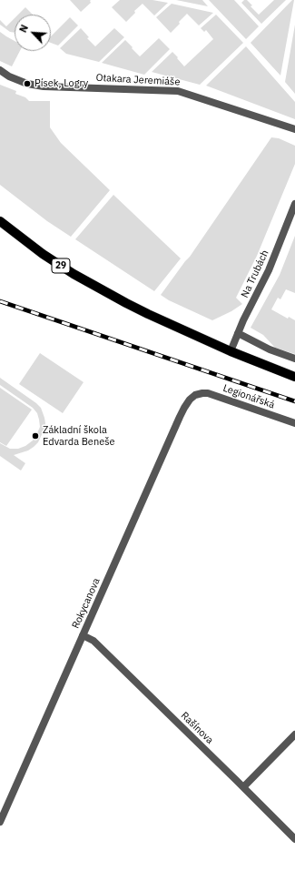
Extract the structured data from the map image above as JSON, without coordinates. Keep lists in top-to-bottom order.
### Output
{
  "streets": {
    "main road": ["29"],
    "street": [
      "Otakara Jeremiáše",
      "Na Trubách",
      "Legionářská",
      "Rokycanova",
      "Rašínova"
    ]
  },
  "crossings": [
    ["29", "Na Trubách"],
    ["Legionářská", "Rokycanova"],
    ["Rokycanova", "Rašínova"]
  ],
  "places": ["Písek, Logry", "Základní škola Edvarda Beneše"],
  "north": "top left"
}
